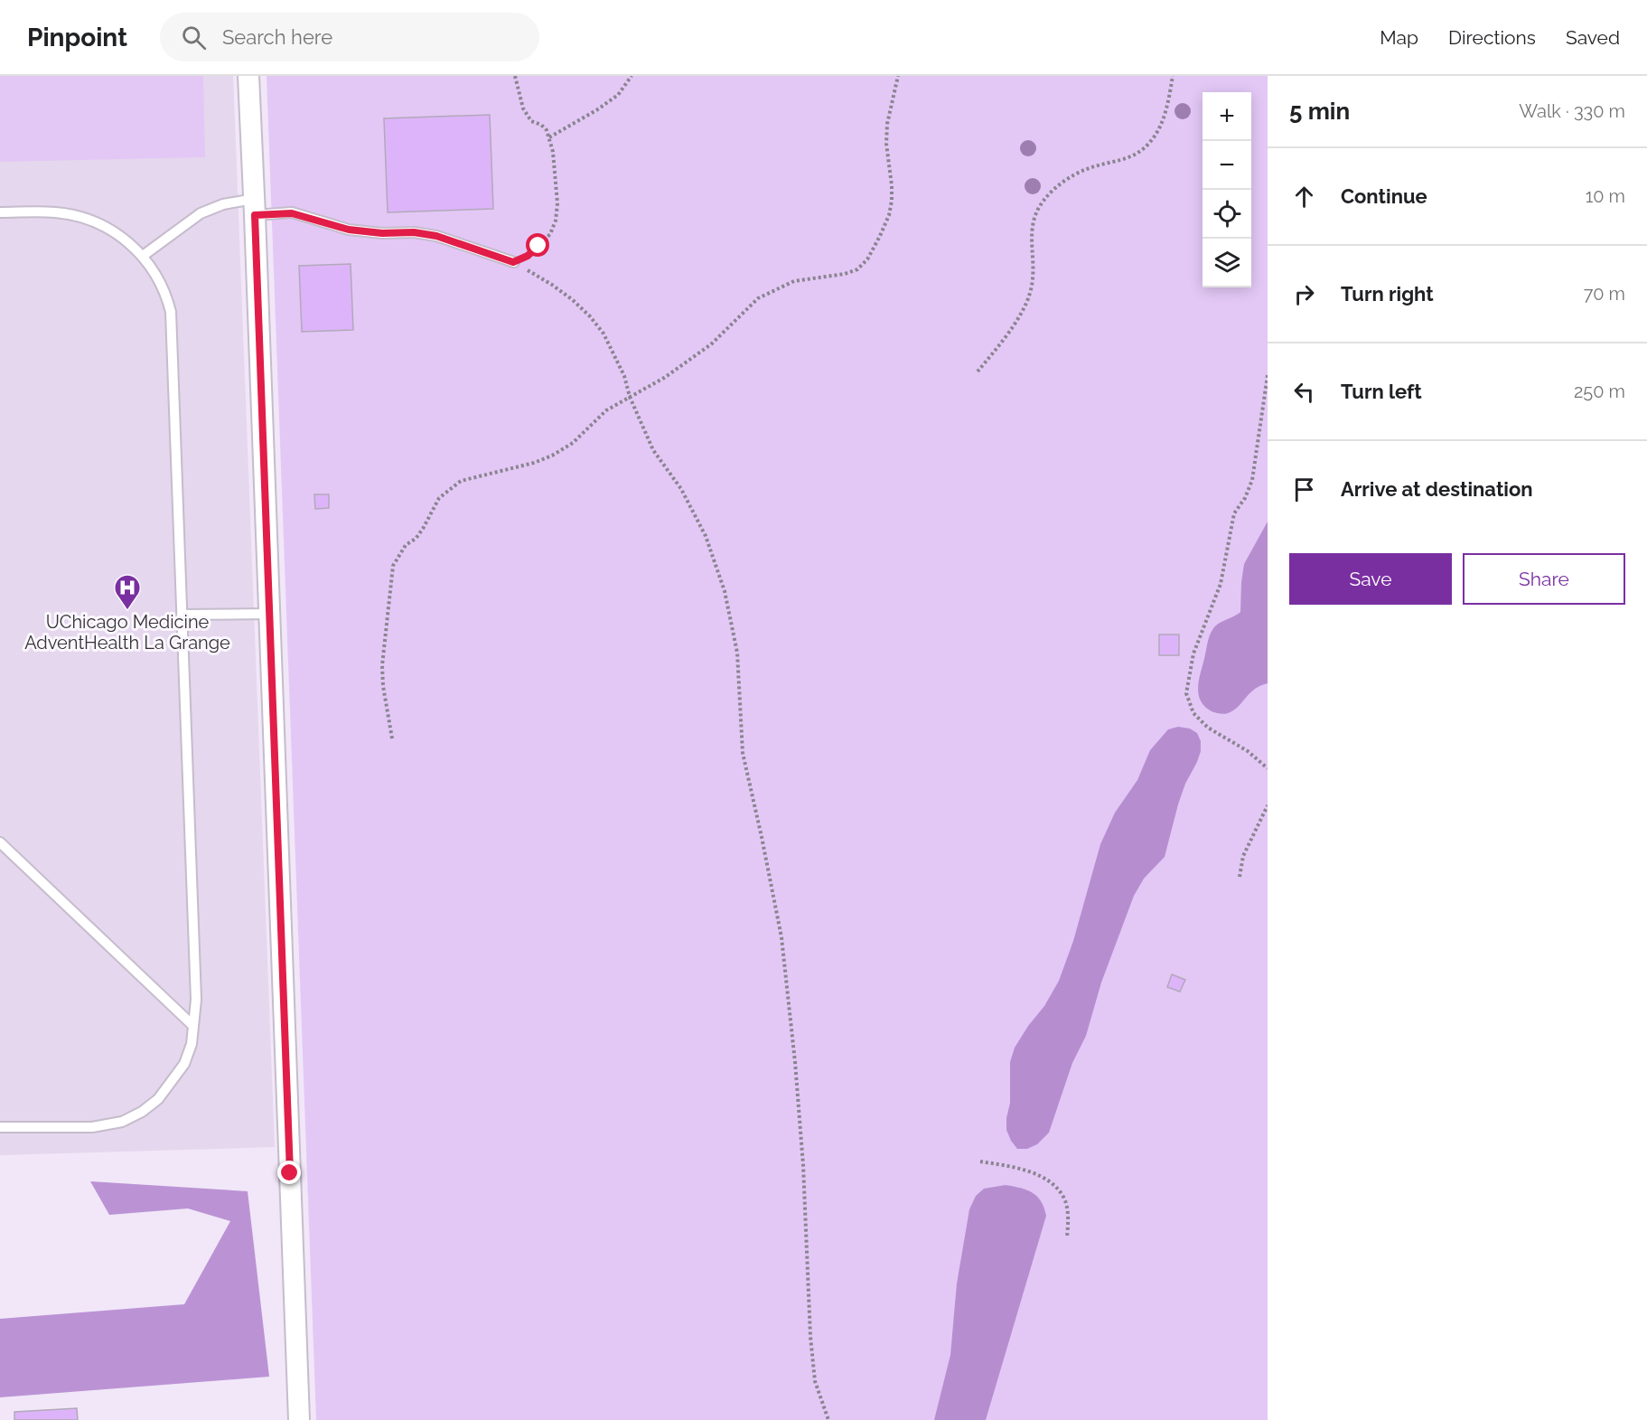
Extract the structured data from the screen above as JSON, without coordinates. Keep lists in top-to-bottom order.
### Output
{
  "places": {
    "hospital": ["UChicago Medicine AdventHealth La Grange"]
  },
  "page": {
    "header": "Pinpoint",
    "search": "Search here",
    "nav": ["Map", "Directions", "Saved"],
    "heading": ["5 min", "Walk · 330 m"],
    "map_buttons": ["+", "−"],
    "list": [
      ["Continue", "10 m"],
      ["Turn right", "70 m"],
      ["Turn left", "250 m"],
      "Arrive at destination"
    ],
    "buttons": ["Save", "Share"]
  }
}
